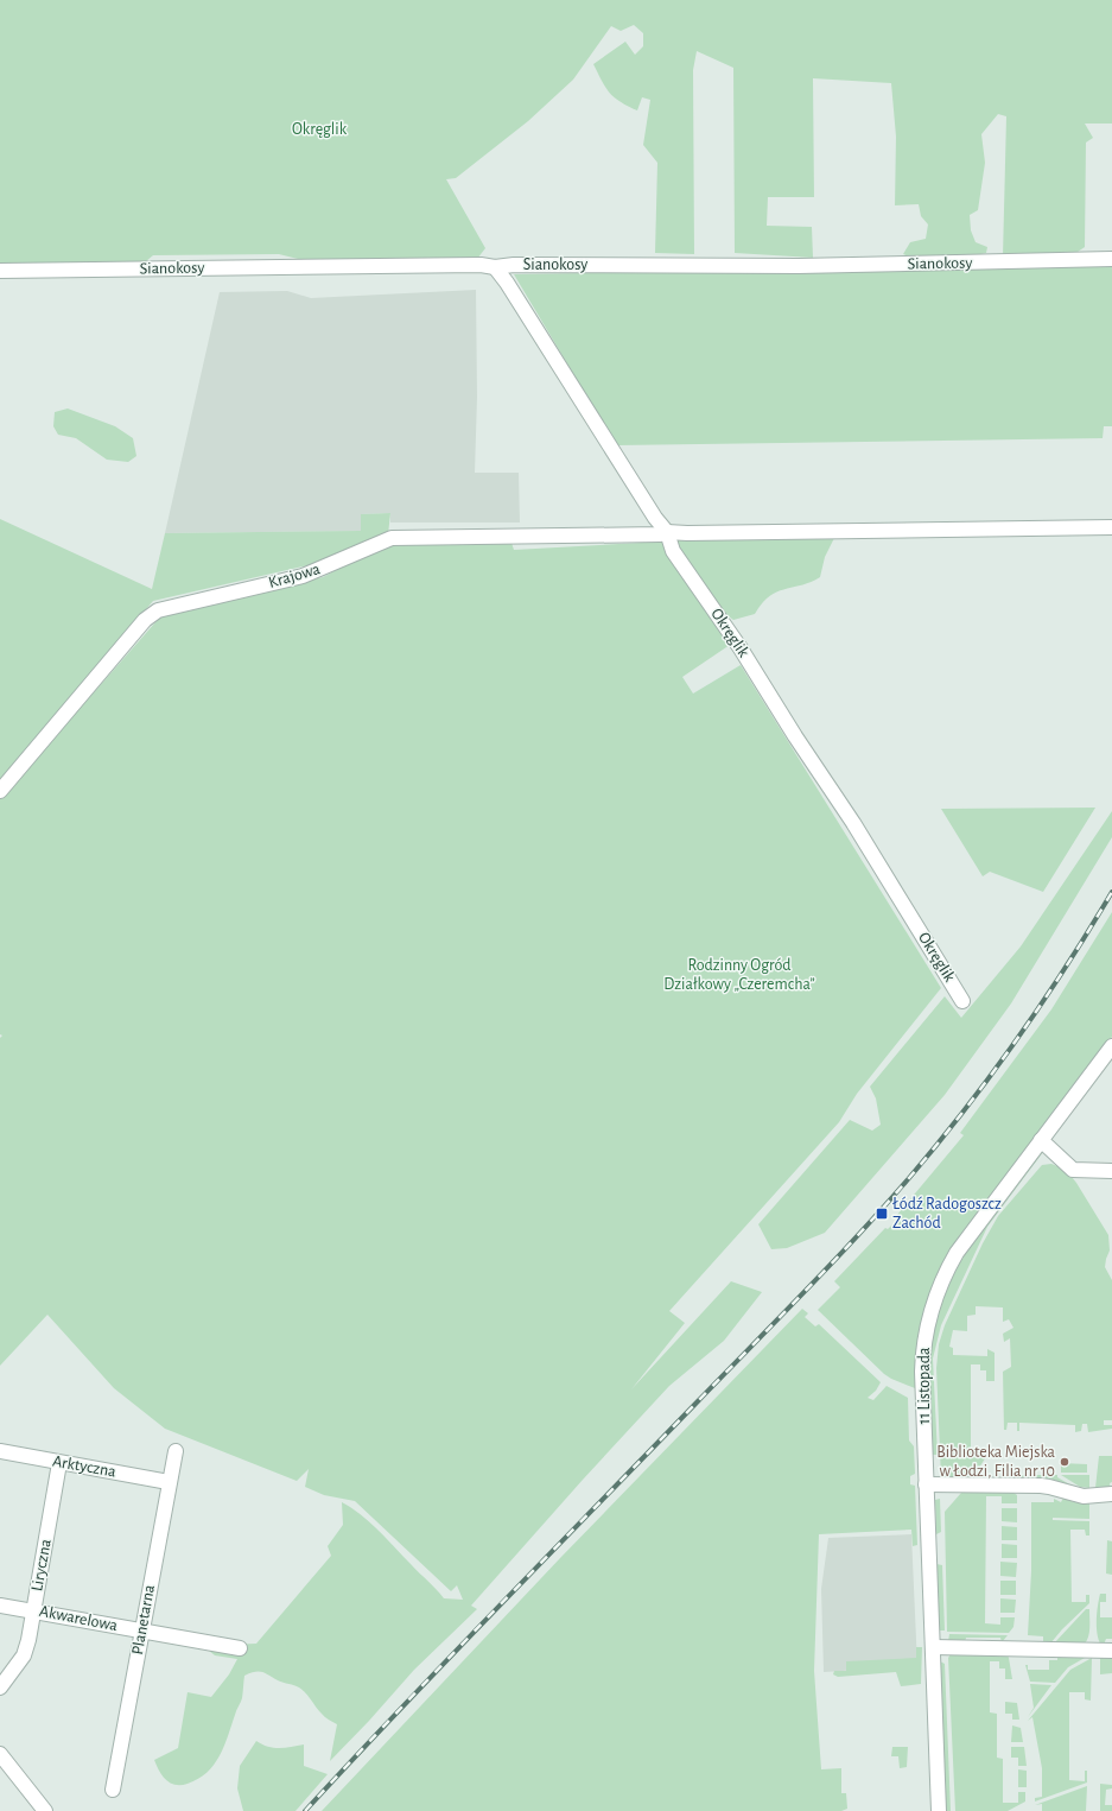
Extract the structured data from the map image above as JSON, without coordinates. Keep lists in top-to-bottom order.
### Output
{
  "streets": {
    "street": [
      "Sianokosy",
      "Krajowa",
      "Okręglik",
      "11 Listopada",
      "Arktyczna",
      "Liryczna",
      "Akwarelowa",
      "Planetarna"
    ]
  },
  "crossings": [
    ["Sianokosy", "Okręglik"],
    ["Krajowa", "Okręglik"],
    ["Arktyczna", "Liryczna"],
    ["Arktyczna", "Planetarna"],
    ["Liryczna", "Akwarelowa"],
    ["Akwarelowa", "Planetarna"]
  ],
  "parks": ["Okręglik", "Rodzinny Ogród Działkowy „Czeremcha”"],
  "places": {
    "transit": ["Łódź Radogoszcz Zachód"],
    "other": ["Biblioteka Miejska w Łodzi, Filia nr 10"]
  }
}
